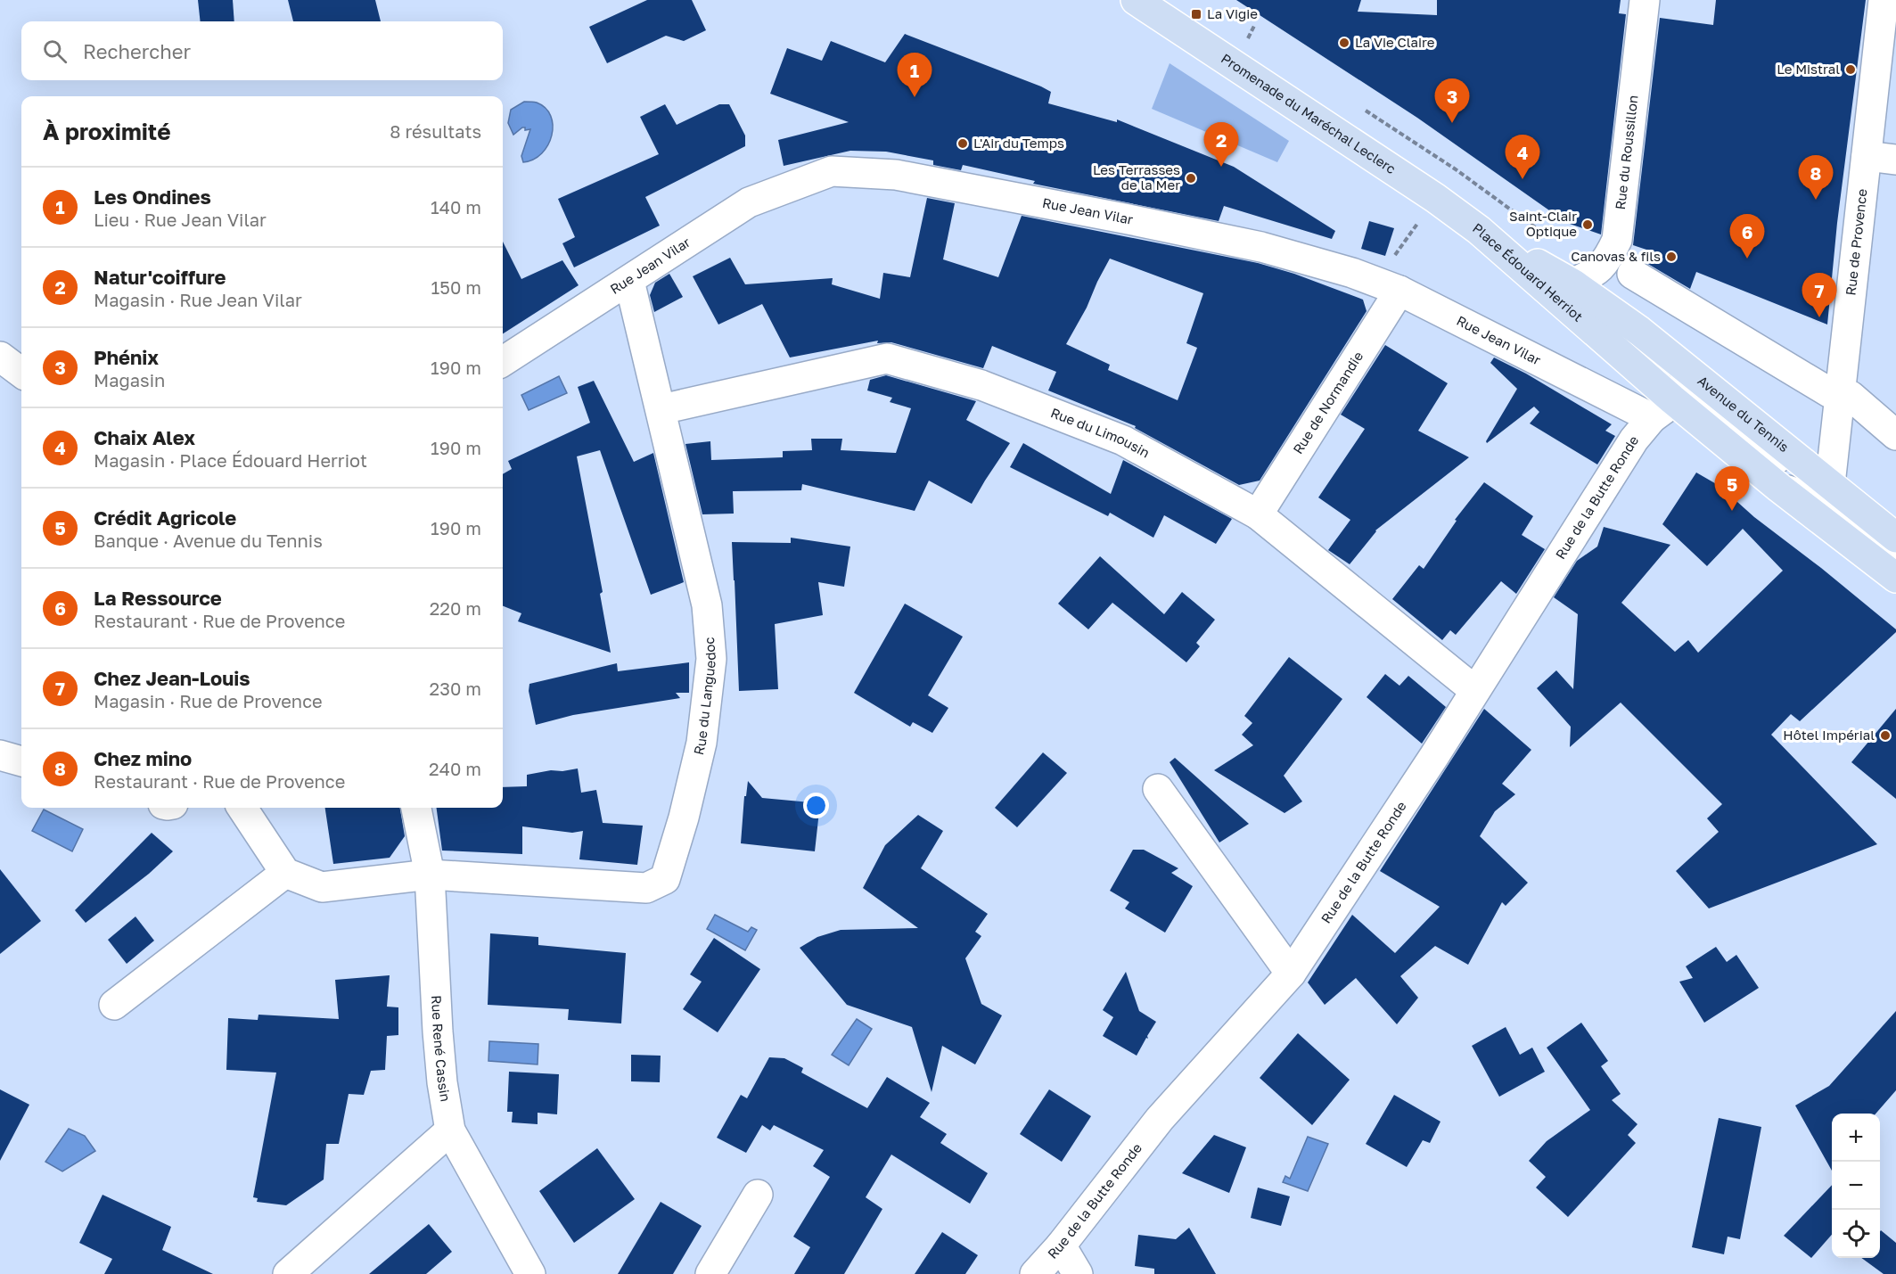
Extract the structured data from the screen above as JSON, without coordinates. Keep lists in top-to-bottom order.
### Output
{
  "streets": {
    "main road": ["Promenade du Maréchal Leclerc", "Place Édouard Herriot", "Avenue du Tennis"],
    "street": [
      "Rue du Roussillon",
      "Rue Jean Vilar",
      "Rue de Provence",
      "Rue de Normandie",
      "Rue du Limousin",
      "Rue de la Butte Ronde",
      "Rue du Languedoc",
      "Rue René Cassin"
    ]
  },
  "crossings": [
    ["Promenade du Maréchal Leclerc", "Place Édouard Herriot"],
    ["Rue du Roussillon", "Place Édouard Herriot"],
    ["Rue Jean Vilar", "Place Édouard Herriot"],
    ["Rue Jean Vilar", "Rue de Normandie"],
    ["Rue Jean Vilar", "Avenue du Tennis"],
    ["Rue Jean Vilar", "Rue de la Butte Ronde"],
    ["Rue Jean Vilar", "Rue du Languedoc"],
    ["Rue de Provence", "Avenue du Tennis"],
    ["Place Édouard Herriot", "Avenue du Tennis"],
    ["Place Édouard Herriot", "Rue de la Butte Ronde"],
    ["Rue de Normandie", "Rue du Limousin"],
    ["Avenue du Tennis", "Rue de la Butte Ronde"],
    ["Rue du Limousin", "Rue de la Butte Ronde"],
    ["Rue du Limousin", "Rue du Languedoc"],
    ["Rue du Languedoc", "Rue René Cassin"]
  ],
  "places": {
    "transit": ["La Vigie"],
    "other": [
      "La Vie Claire",
      "Le Mistral",
      "L'Air du Temps",
      "Les Terrasses de la Mer",
      "Saint-Clair Optique",
      "Canovas & fils",
      "Hôtel Impérial"
    ]
  },
  "page": {
    "search": "Rechercher",
    "pins": [
      "1",
      "3",
      "2",
      "4",
      "8",
      "6",
      "7",
      "5"
    ],
    "heading": ["À proximité", "8 résultats"],
    "list": [
      {
        "mark": "1",
        "name": "Les Ondines",
        "note": "Lieu · Rue Jean Vilar",
        "value": "140 m"
      },
      {
        "mark": "2",
        "name": "Natur'coiffure",
        "note": "Magasin · Rue Jean Vilar",
        "value": "150 m"
      },
      {
        "mark": "3",
        "name": "Phénix",
        "note": "Magasin",
        "value": "190 m"
      },
      {
        "mark": "4",
        "name": "Chaix Alex",
        "note": "Magasin · Place Édouard Herriot",
        "value": "190 m"
      },
      {
        "mark": "5",
        "name": "Crédit Agricole",
        "note": "Banque · Avenue du Tennis",
        "value": "190 m"
      },
      {
        "mark": "6",
        "name": "La Ressource",
        "note": "Restaurant · Rue de Provence",
        "value": "220 m"
      },
      {
        "mark": "7",
        "name": "Chez Jean-Louis",
        "note": "Magasin · Rue de Provence",
        "value": "230 m"
      },
      {
        "mark": "8",
        "name": "Chez mino",
        "note": "Restaurant · Rue de Provence",
        "value": "240 m"
      }
    ],
    "map_buttons": ["+", "−"]
  }
}
